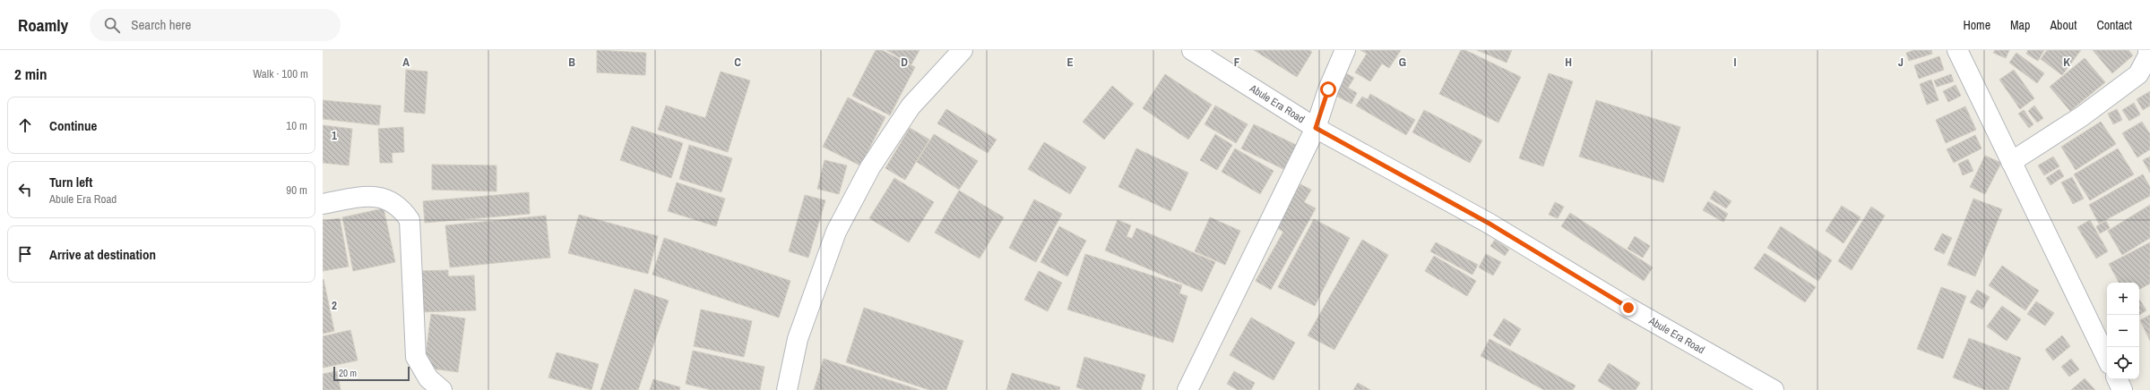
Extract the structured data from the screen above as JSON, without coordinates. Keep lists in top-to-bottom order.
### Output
{
  "streets": {
    "street": ["Abule Era Road"]
  },
  "scale_bar": "20 m",
  "page": {
    "header": "Roamly",
    "search": "Search here",
    "nav": [
      "Home",
      "Map",
      "About",
      "Contact"
    ],
    "heading": ["2 min", "Walk · 100 m"],
    "list": [
      ["Continue", "10 m"],
      ["Turn left", "Abule Era Road", "90 m"],
      "Arrive at destination"
    ],
    "map_buttons": ["+", "−"],
    "scale": "20 m"
  },
  "grid": {
    "columns": [
      "A",
      "B",
      "C",
      "D",
      "E",
      "F",
      "G",
      "H",
      "I",
      "J",
      "K"
    ],
    "rows": ["1", "2"]
  }
}
